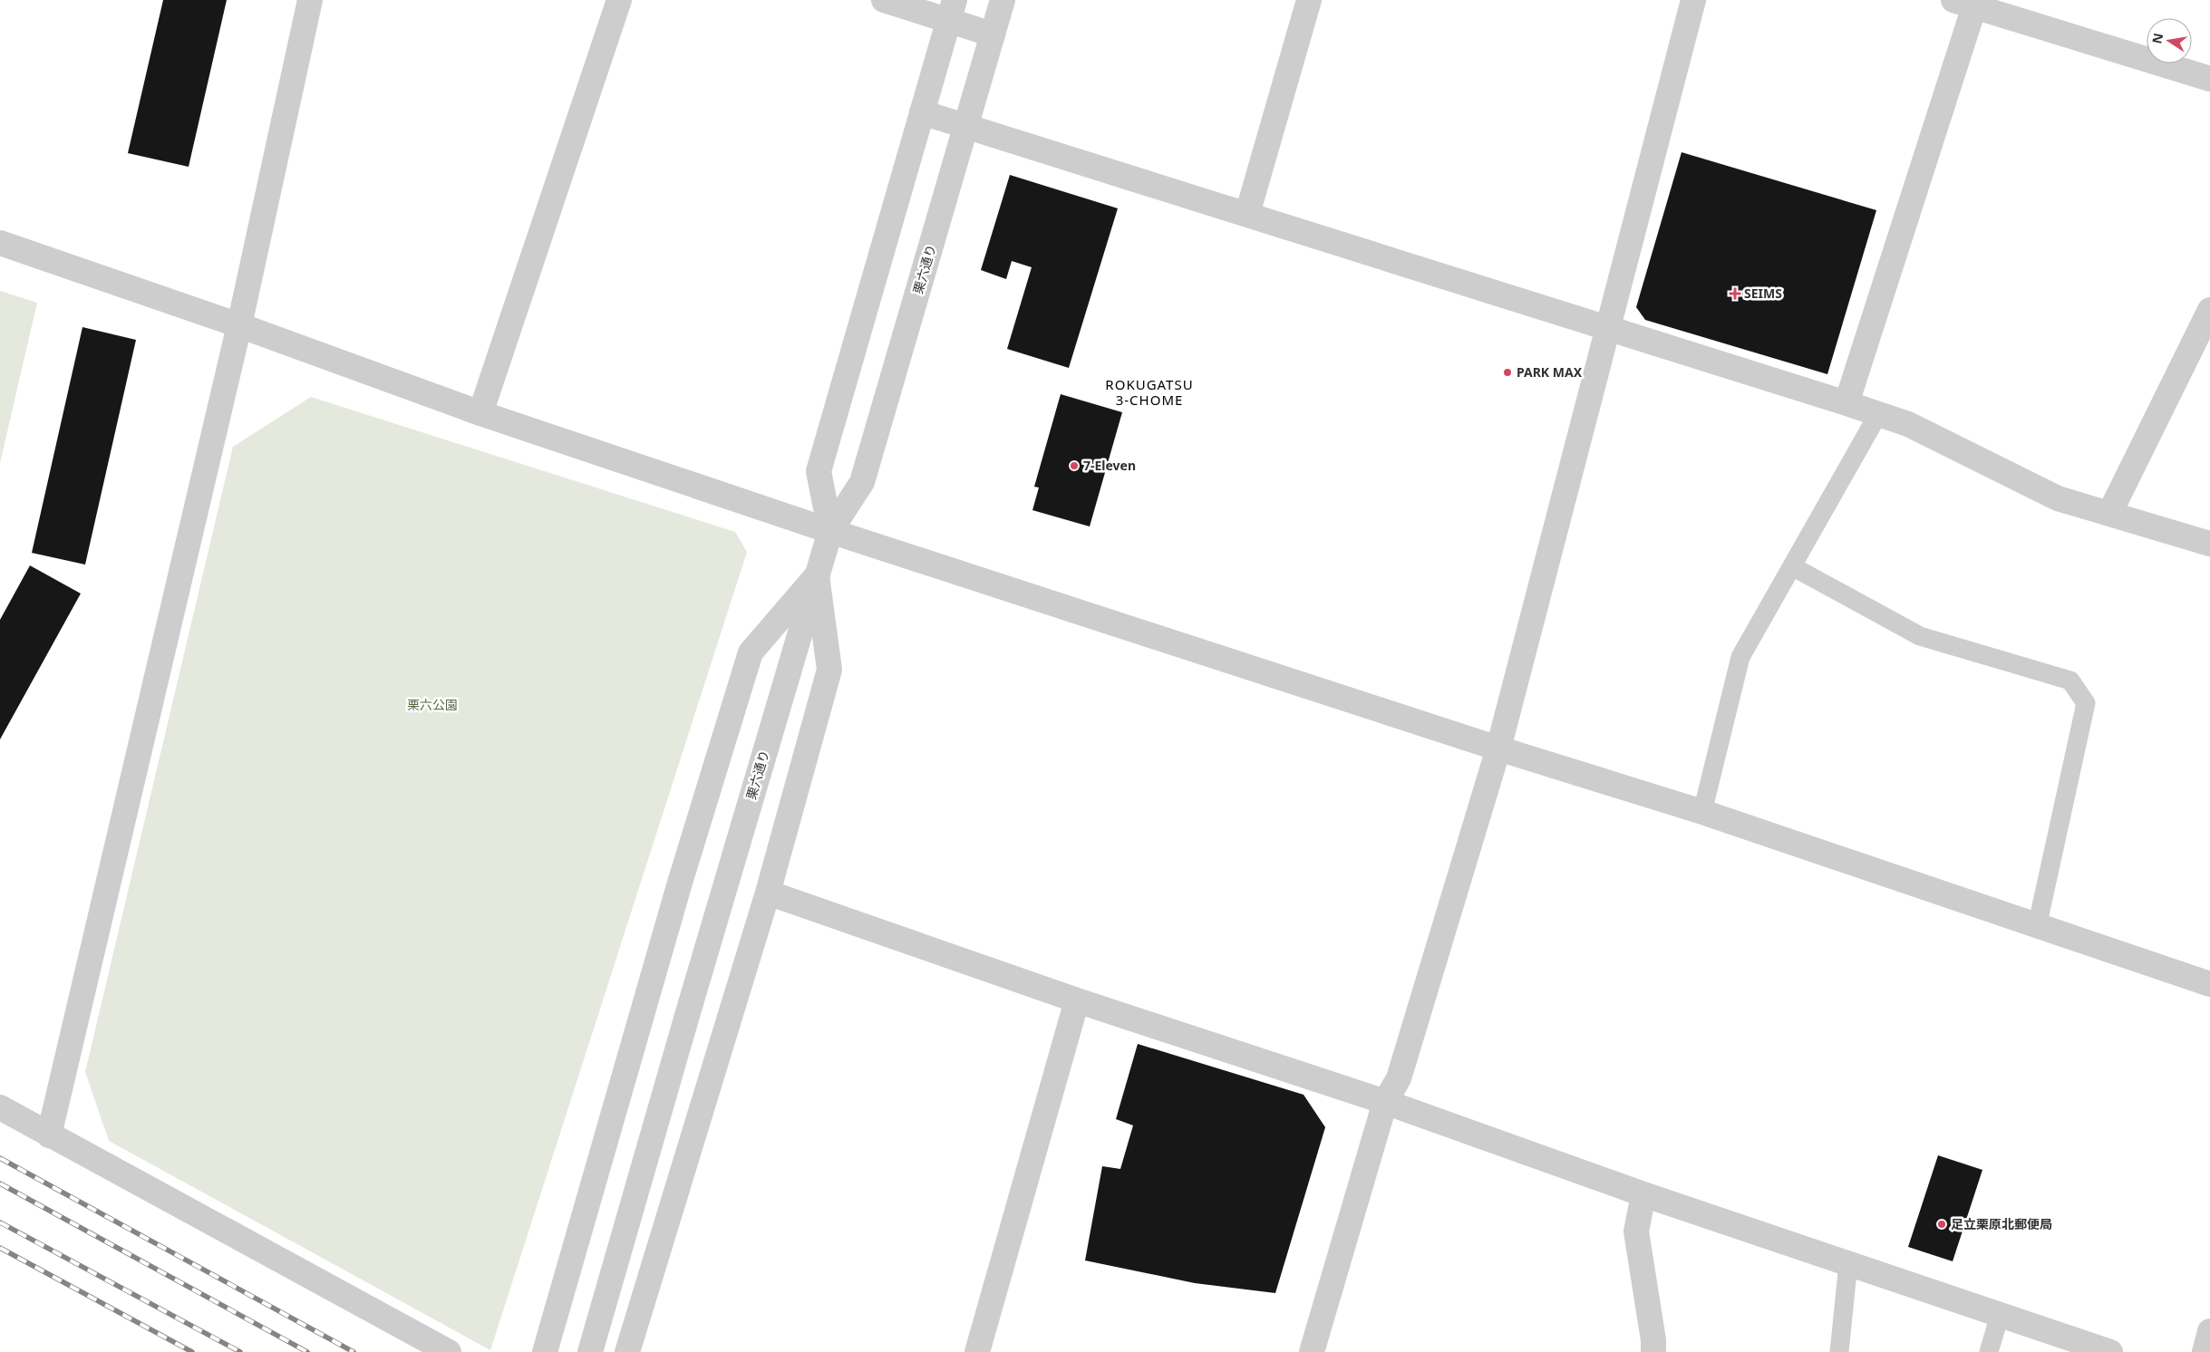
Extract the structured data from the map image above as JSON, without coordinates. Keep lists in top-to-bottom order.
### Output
{
  "streets": {
    "street": ["栗六通り"]
  },
  "districts": ["ROKUGATSU 3-CHOME"],
  "parks": ["栗六公園"],
  "places": {
    "health": ["SEIMS"],
    "other": ["PARK MAX", "7-Eleven", "足立栗原北郵便局"]
  },
  "north": "left"
}
